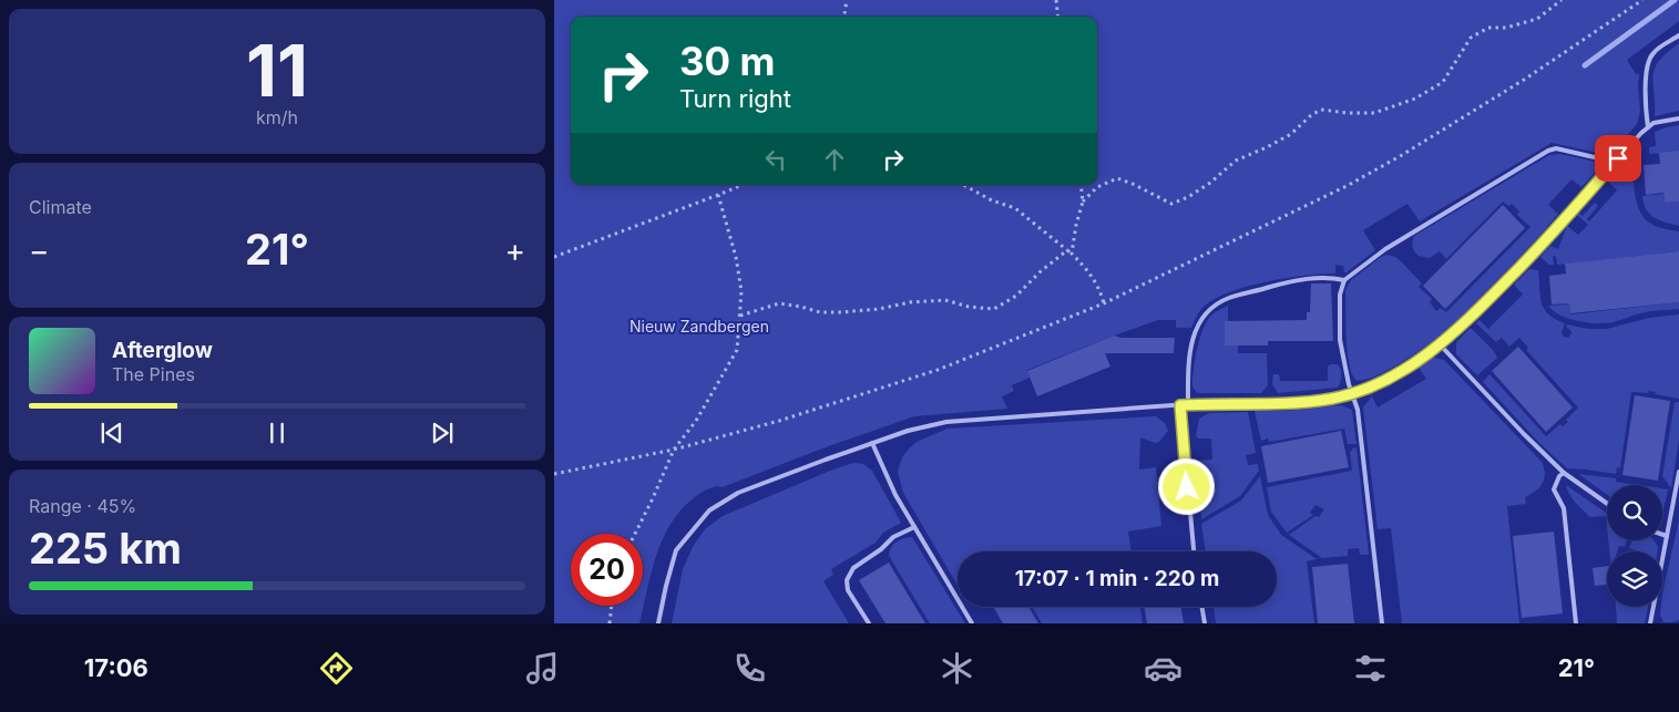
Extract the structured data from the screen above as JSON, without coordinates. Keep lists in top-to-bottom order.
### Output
{
  "parks": ["Nieuw Zandbergen"],
  "page": {
    "tile": [
      ["11", "km/h"],
      "Climate",
      ["Range · 45%", "225 km"]
    ],
    "turn": ["30 m", "Turn right"],
    "heat": ["−", "21°", "+"],
    "song": ["Afterglow", "The Pines"],
    "limit": "20",
    "trip": "17:07 · 1 min · 220 m",
    "tabs": ["17:06", "21°"]
  }
}
